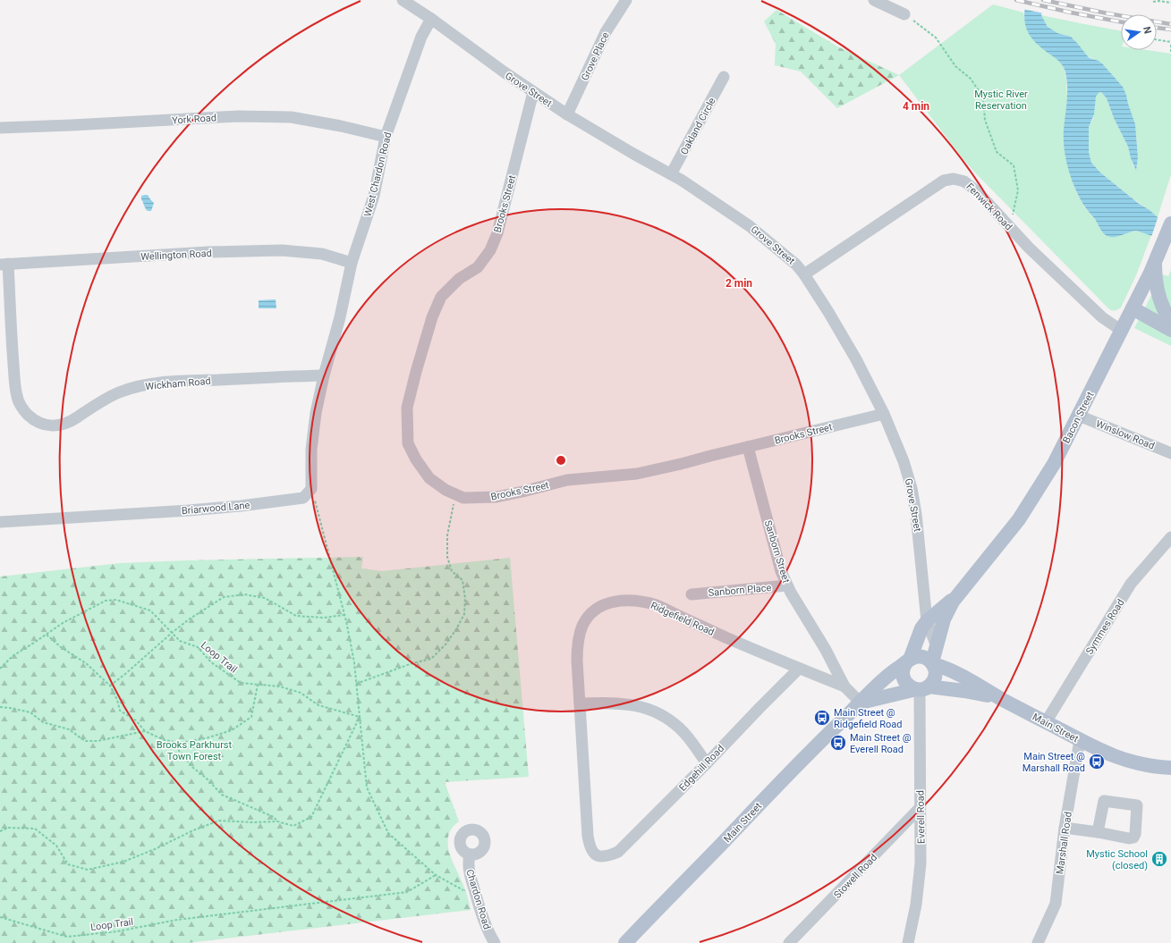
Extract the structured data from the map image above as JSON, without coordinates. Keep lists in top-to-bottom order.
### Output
{
  "streets": {
    "main road": ["Bacon Street", "Main Street"],
    "street": [
      "Grove Place",
      "Grove Street",
      "York Road",
      "Oakland Circle",
      "West Chardon Road",
      "Brooks Street",
      "Fenwick Road",
      "Wellington Road",
      "Wickham Road",
      "Winslow Road",
      "Briarwood Lane",
      "Sanborn Street",
      "Sanborn Place",
      "Ridgefield Road",
      "Symmes Road",
      "Edgehill Road",
      "Everell Road",
      "Marshall Road",
      "Stowell Road",
      "Chardon Road"
    ],
    "path": ["Loop Trail"]
  },
  "crossings": [
    ["Grove Place", "Grove Street"],
    ["Grove Street", "Oakland Circle"],
    ["Grove Street", "West Chardon Road"],
    ["Grove Street", "Brooks Street"],
    ["Grove Street", "Fenwick Road"],
    ["Grove Street", "Bacon Street"],
    ["York Road", "West Chardon Road"],
    ["West Chardon Road", "Wellington Road"],
    ["West Chardon Road", "Wickham Road"],
    ["Brooks Street", "Sanborn Street"],
    ["Fenwick Road", "Bacon Street"],
    ["Wellington Road", "Wickham Road"],
    ["Bacon Street", "Winslow Road"],
    ["Bacon Street", "Main Street"],
    ["Bacon Street", "Everell Road"],
    ["Sanborn Street", "Sanborn Place"],
    ["Sanborn Street", "Ridgefield Road"],
    ["Ridgefield Road", "Main Street"],
    ["Ridgefield Road", "Edgehill Road"],
    ["Symmes Road", "Main Street"],
    ["Main Street", "Everell Road"],
    ["Main Street", "Marshall Road"],
    ["Everell Road", "Stowell Road"]
  ],
  "parks": ["Mystic River Reservation", "Brooks Parkhurst Town Forest"],
  "places": {
    "bus stop": ["Main Street @ Ridgefield Road", "Main Street @ Everell Road", "Main Street @ Marshall Road"],
    "building": ["Mystic School (closed)"]
  },
  "north": "right",
  "rings": ["4 min", "2 min"]
}
